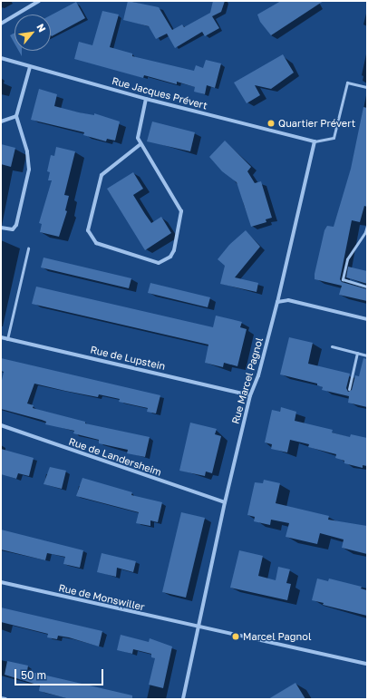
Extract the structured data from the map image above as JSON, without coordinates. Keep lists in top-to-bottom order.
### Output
{
  "streets": {
    "street": [
      "Rue Jacques Prévert",
      "Rue de Lupstein",
      "Rue Marcel Pagnol",
      "Rue de Landersheim",
      "Rue de Monswiller"
    ]
  },
  "crossings": [
    ["Rue Jacques Prévert", "Rue Marcel Pagnol"],
    ["Rue de Lupstein", "Rue Marcel Pagnol"],
    ["Rue Marcel Pagnol", "Rue de Landersheim"],
    ["Rue Marcel Pagnol", "Rue de Monswiller"]
  ],
  "places": ["Quartier Prévert", "Marcel Pagnol"],
  "scale_bar": "50 m",
  "north": "top right"
}
